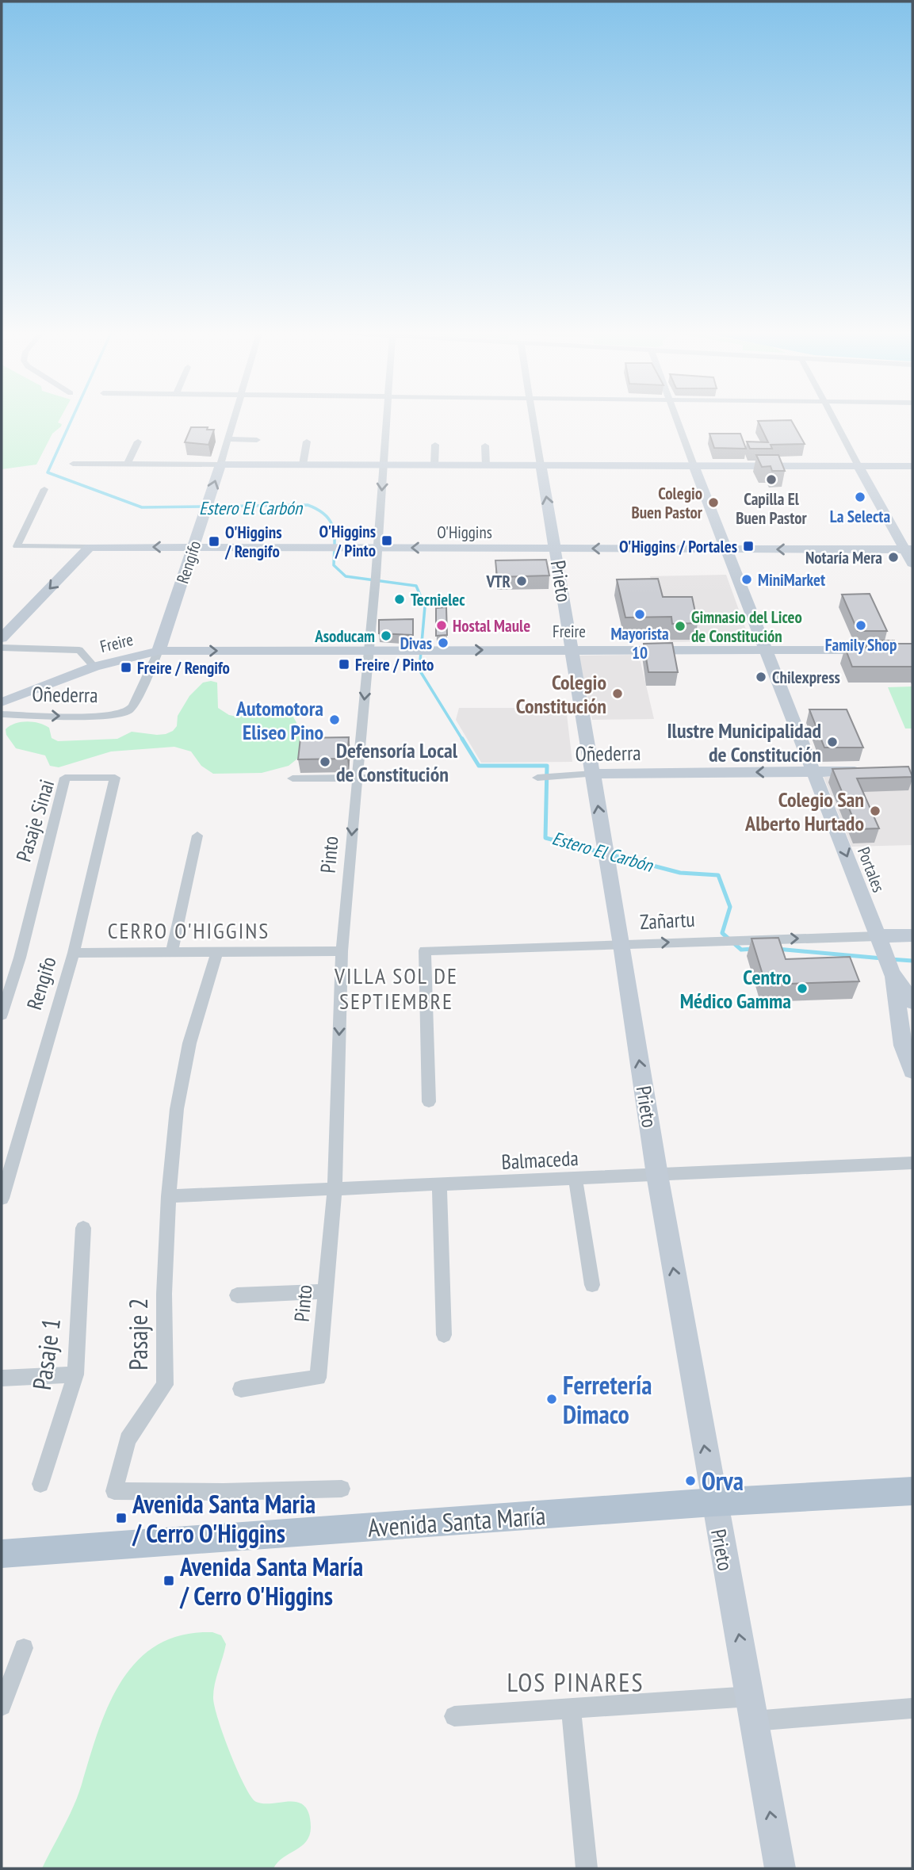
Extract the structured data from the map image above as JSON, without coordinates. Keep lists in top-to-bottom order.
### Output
{
  "streets": {
    "main road": ["O'Higgins", "Avenida Santa María"],
    "street": [
      "Rengifo",
      "Prieto",
      "Freire",
      "Oñederra",
      "Pasaje Sinai",
      "Pinto",
      "Portales",
      "Zañartu",
      "Balmaceda",
      "Pasaje 2",
      "Pasaje 1"
    ]
  },
  "crossings": [
    ["O'Higgins", "Rengifo"],
    ["O'Higgins", "Prieto"],
    ["O'Higgins", "Pinto"],
    ["O'Higgins", "Portales"],
    ["Rengifo", "Freire"],
    ["Rengifo", "Oñederra"],
    ["Rengifo", "Pasaje Sinai"],
    ["Prieto", "Freire"],
    ["Prieto", "Oñederra"],
    ["Prieto", "Zañartu"],
    ["Prieto", "Balmaceda"],
    ["Prieto", "Avenida Santa María"],
    ["Freire", "Pinto"],
    ["Freire", "Portales"],
    ["Oñederra", "Portales"],
    ["Pinto", "Balmaceda"],
    ["Portales", "Zañartu"],
    ["Balmaceda", "Pasaje 2"]
  ],
  "one_way": ["Prieto", "Pinto", "Zañartu"],
  "districts": ["CERRO O'HIGGINS", "VILLA SOL DE SEPTIEMBRE", "LOS PINARES"],
  "water": ["Estero El Carbón"],
  "places": {
    "other": [
      "Capilla El Buen Pastor",
      "La Selecta",
      "Colegio Buen Pastor",
      "Notaría Mera",
      "MiniMarket",
      "VTR",
      "Tecnielec",
      "Mayorista 10",
      "Hostal Maule",
      "Family Shop",
      "Gimnasio del Liceo de Constitución",
      "Asoducam",
      "Divas",
      "Chilexpress",
      "Colegio Constitución",
      "Automotora Eliseo Pino",
      "Ilustre Municipalidad de Constitución",
      "Defensoría Local de Constitución",
      "Colegio San Alberto Hurtado",
      "Centro Médico Gamma",
      "Ferretería Dimaco",
      "Orva"
    ],
    "transit": [
      "O'Higgins / Pinto",
      "O'Higgins / Rengifo",
      "O'Higgins / Portales",
      "Freire / Pinto",
      "Freire / Rengifo",
      "Avenida Santa Maria / Cerro O'Higgins",
      "Avenida Santa María / Cerro O'Higgins"
    ]
  }
}
